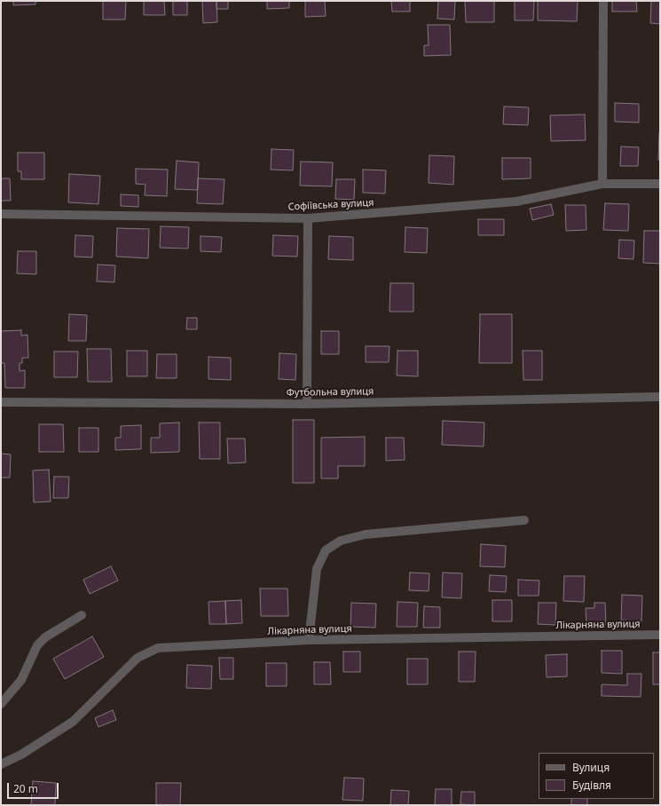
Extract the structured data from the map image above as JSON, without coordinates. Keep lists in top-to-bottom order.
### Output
{
  "streets": {
    "street": ["Софіївська вулиця", "Футбольна вулиця", "Лікарняна вулиця"]
  },
  "legend": ["Вулиця", "Будівля"],
  "scale_bar": "20 m"
}
